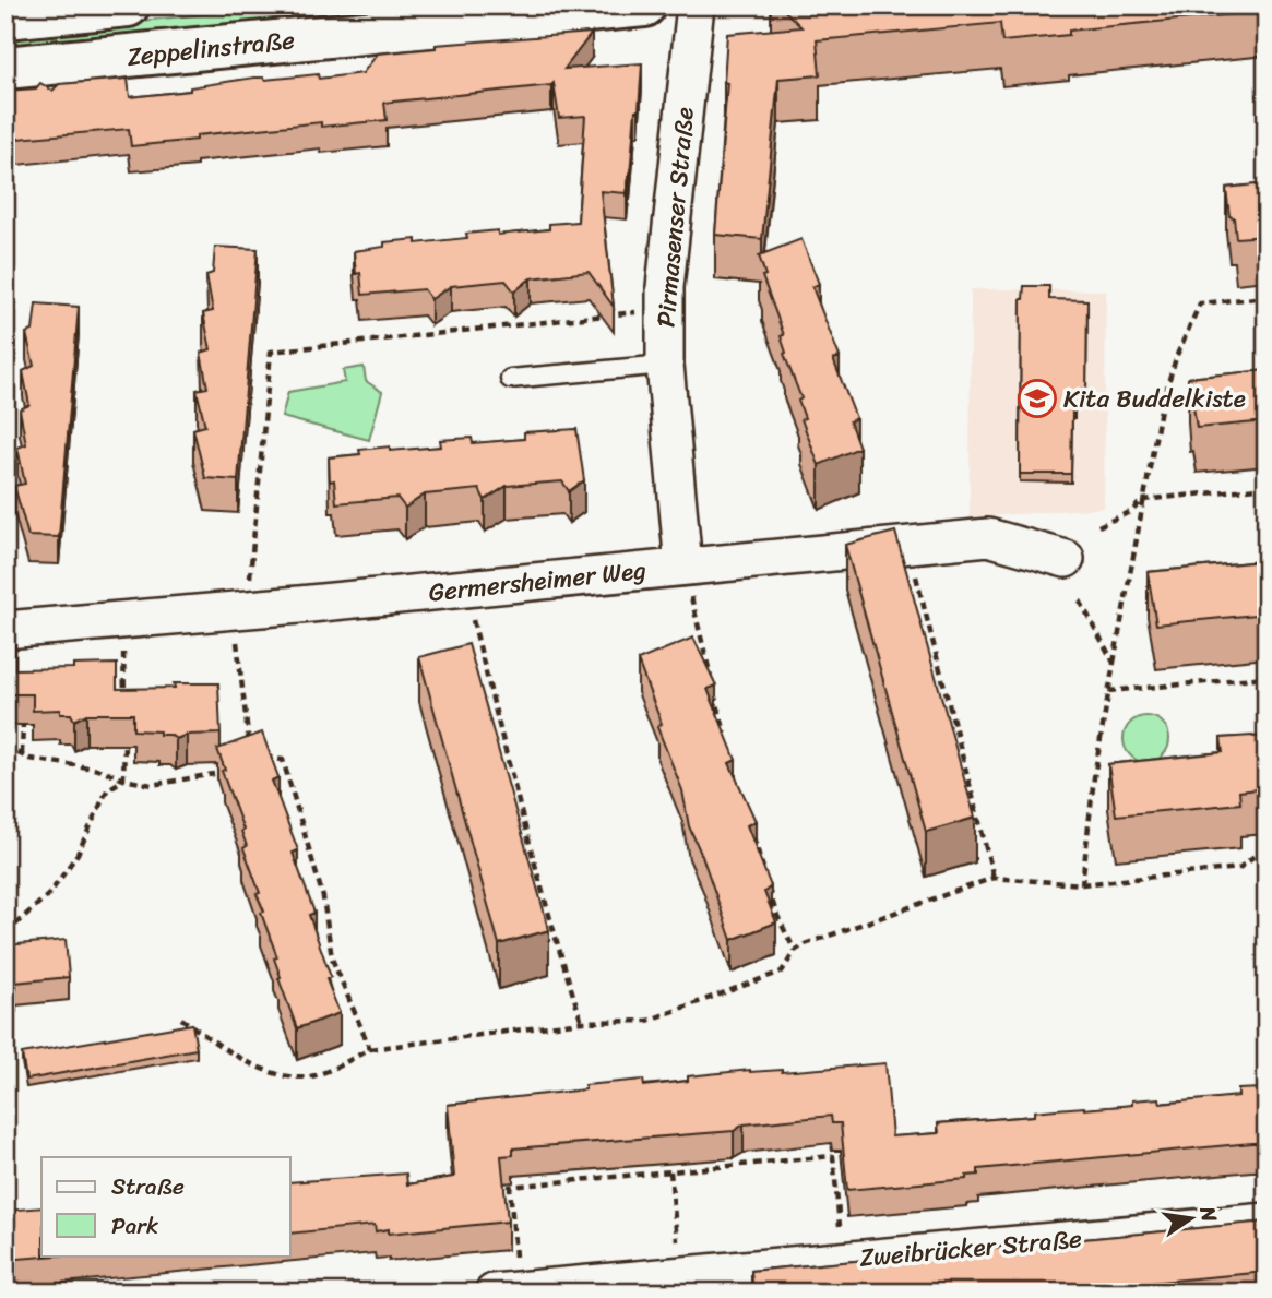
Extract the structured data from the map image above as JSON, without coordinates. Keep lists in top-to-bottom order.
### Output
{
  "streets": {
    "street": [
      "Zeppelinstraße",
      "Pirmasenser Straße",
      "Germersheimer Weg",
      "Zweibrücker Straße"
    ]
  },
  "crossings": [
    ["Pirmasenser Straße", "Germersheimer Weg"]
  ],
  "places": {
    "school or university": ["Kita Buddelkiste"]
  },
  "legend": ["Straße", "Park"],
  "north": "right"
}
